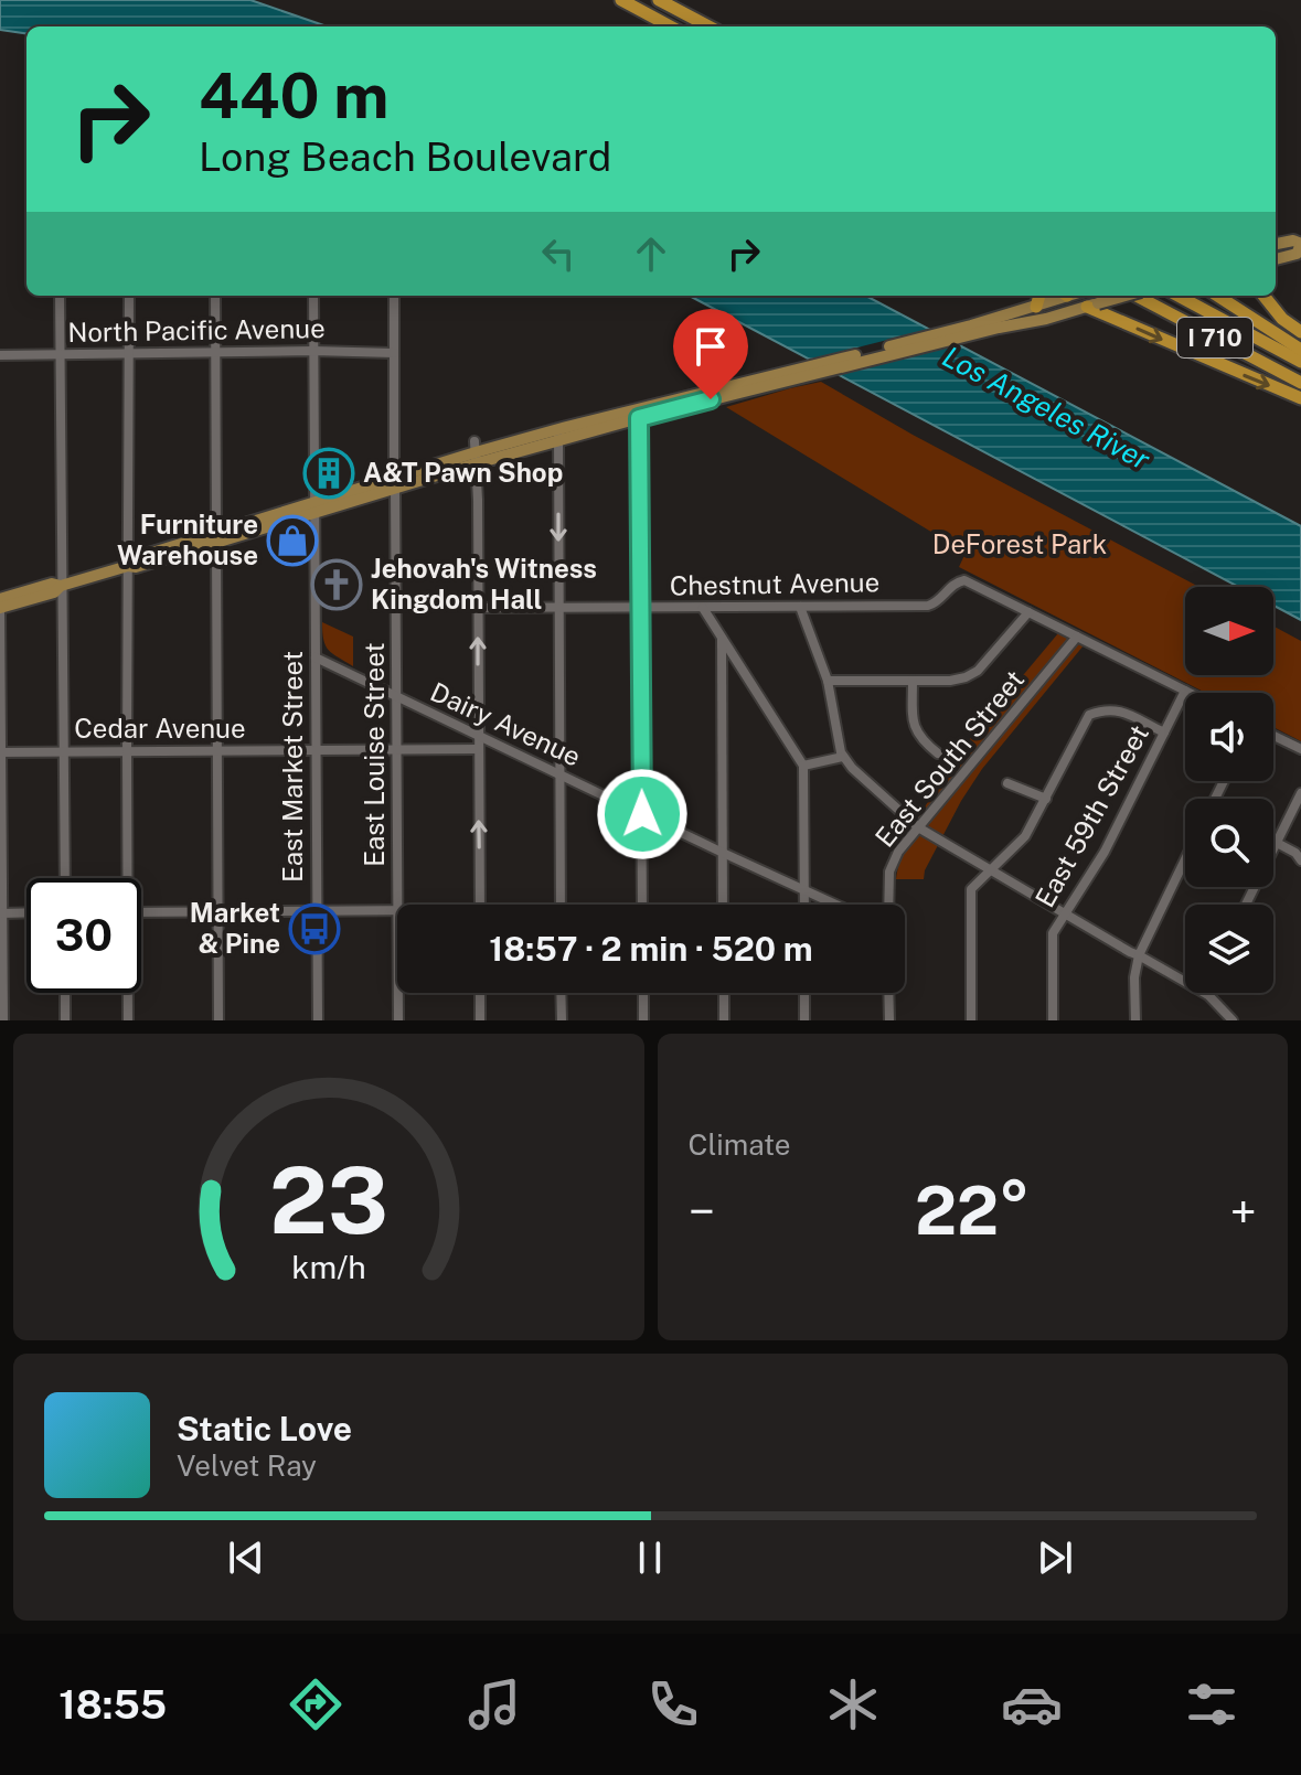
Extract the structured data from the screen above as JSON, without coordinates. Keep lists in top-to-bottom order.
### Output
{
  "streets": {
    "highway": ["I 710"],
    "street": [
      "North Pacific Avenue",
      "Chestnut Avenue",
      "Dairy Avenue",
      "Cedar Avenue",
      "East Louise Street",
      "East South Street",
      "East Market Street",
      "East 59th Street"
    ]
  },
  "crossings": [
    ["North Pacific Avenue", "East Louise Street"],
    ["North Pacific Avenue", "East Market Street"],
    ["Dairy Avenue", "East Louise Street"],
    ["Dairy Avenue", "East Market Street"],
    ["Cedar Avenue", "East Louise Street"],
    ["Cedar Avenue", "East Market Street"]
  ],
  "water": ["Los Angeles River"],
  "parks": ["DeForest Park"],
  "places": {
    "building": ["A&T Pawn Shop"],
    "shop": ["Furniture Warehouse"],
    "church": ["Jehovah's Witness Kingdom Hall"],
    "bus stop": ["Market & Pine"]
  },
  "north": "right",
  "page": {
    "turn": ["440 m", "Long Beach Boulevard"],
    "limit": "30",
    "trip": "18:57 · 2 min · 520 m",
    "tile": "Climate",
    "heat": ["−", "22°", "+"],
    "song": ["Static Love", "Velvet Ray"],
    "tabs": "18:55",
    "gauge": ["23", "km/h"]
  }
}
